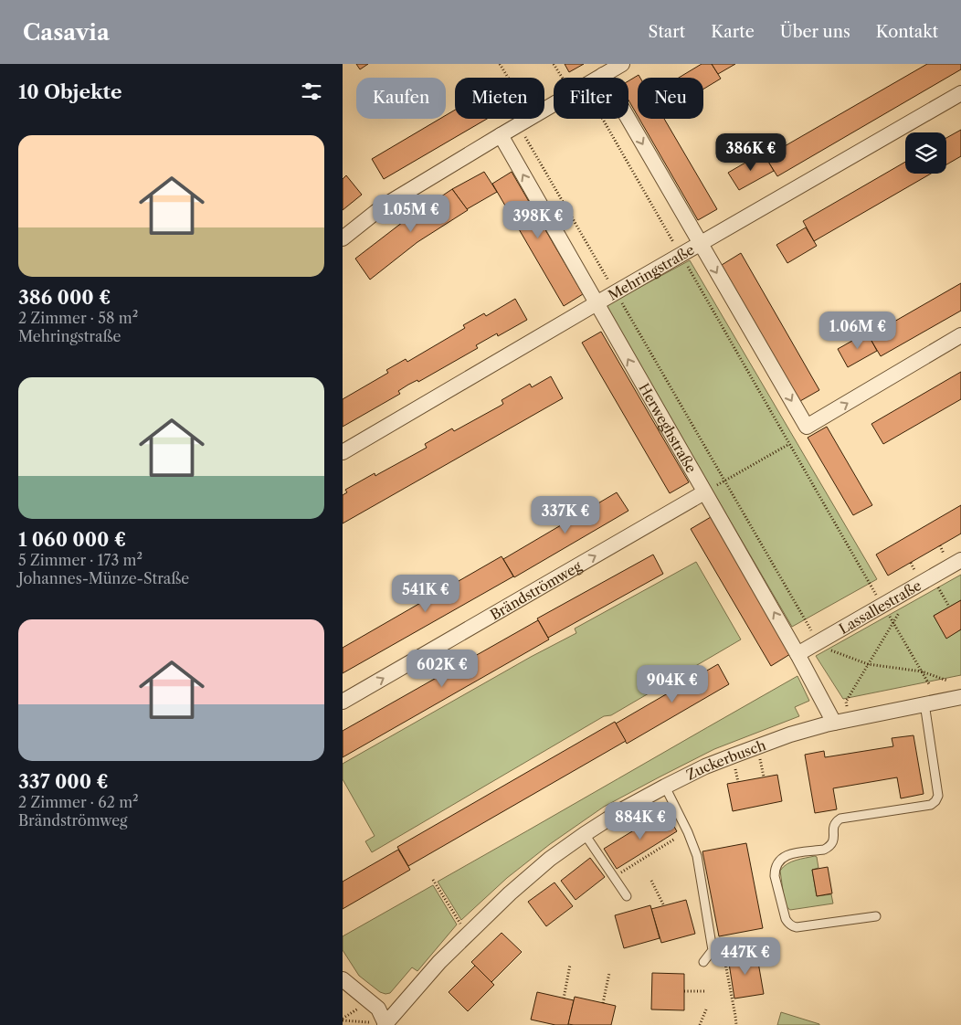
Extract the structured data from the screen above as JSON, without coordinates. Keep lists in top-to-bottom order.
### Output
{
  "streets": {
    "street": [
      "Mehringstraße",
      "Herweghstraße",
      "Brändströmweg",
      "Lassallestraße",
      "Zuckerbusch"
    ]
  },
  "crossings": [
    ["Mehringstraße", "Herweghstraße"],
    ["Herweghstraße", "Brändströmweg"],
    ["Herweghstraße", "Lassallestraße"],
    ["Herweghstraße", "Zuckerbusch"]
  ],
  "one_way": ["Brändströmweg"],
  "page": {
    "header": "Casavia",
    "nav": [
      "Start",
      "Karte",
      "Über uns",
      "Kontakt"
    ],
    "heading": "10 Objekte",
    "chip": [
      "Kaufen",
      "Mieten",
      "Filter",
      "Neu"
    ],
    "list": [
      {
        "name": "386 000 €",
        "note": "2 Zimmer · 58 m² · Mehringstraße"
      },
      {
        "name": "1 060 000 €",
        "note": "5 Zimmer · 173 m² · Johannes-Münze-Straße"
      },
      {
        "name": "337 000 €",
        "note": "2 Zimmer · 62 m² · Brändströmweg"
      }
    ],
    "price": [
      "386K €",
      "1.05M €",
      "398K €",
      "1.06M €",
      "337K €",
      "541K €",
      "602K €",
      "904K €",
      "884K €",
      "447K €"
    ]
  }
}
